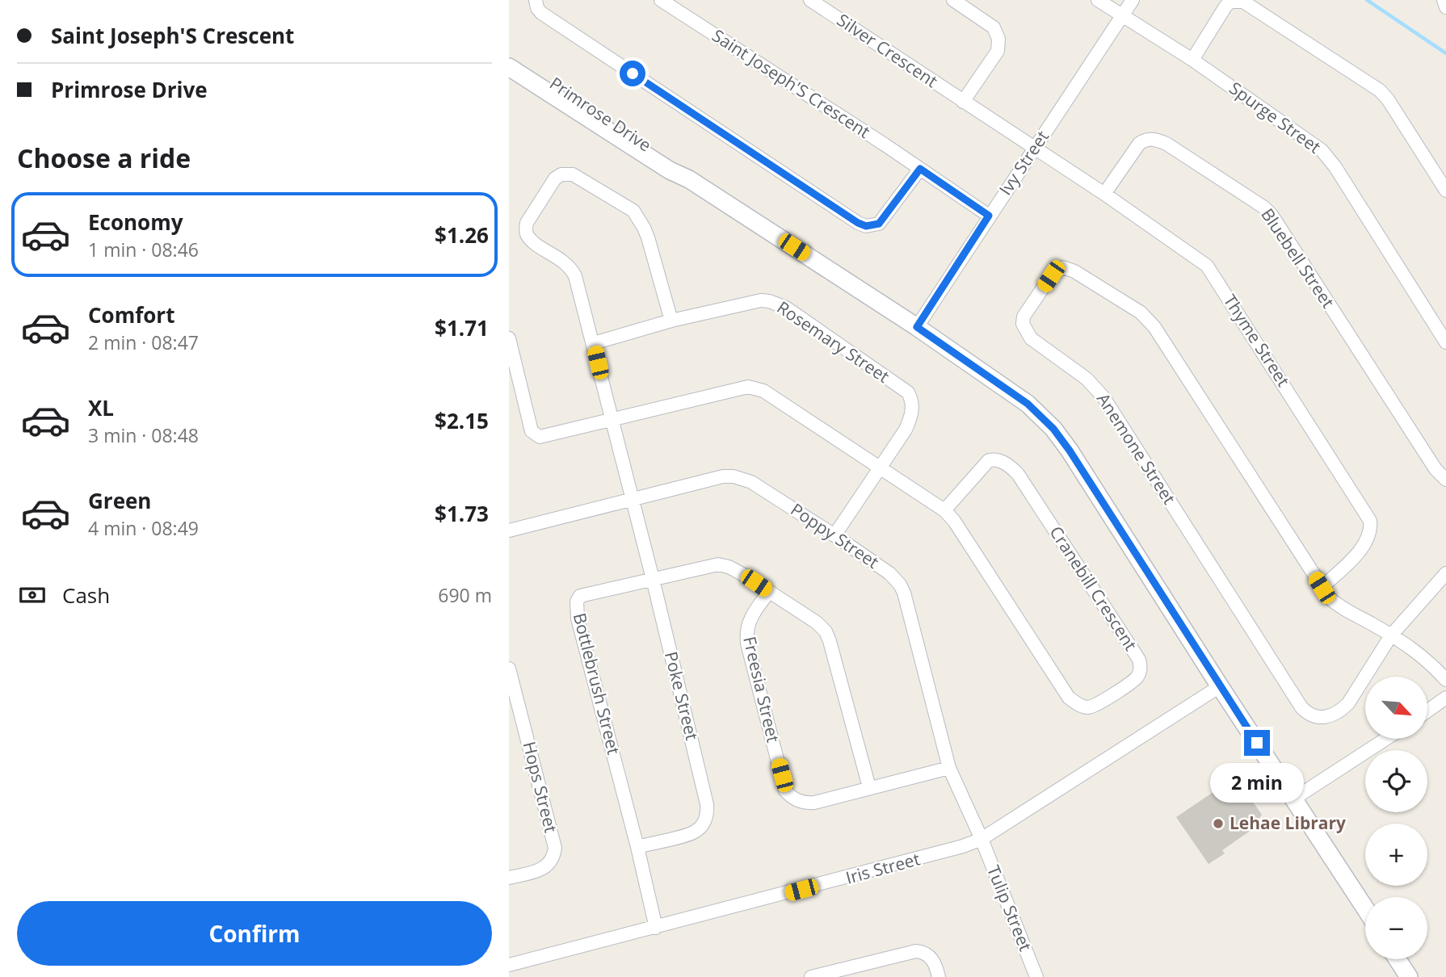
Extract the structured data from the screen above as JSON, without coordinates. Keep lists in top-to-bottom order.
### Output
{
  "streets": {
    "street": [
      "Silver Crescent",
      "Saint Joseph'S Crescent",
      "Primrose Drive",
      "Spurge Street",
      "Ivy Street",
      "Bluebell Street",
      "Thyme Street",
      "Rosemary Street",
      "Anemone Street",
      "Poppy Street",
      "Cranebill Crescent",
      "Bottlebrush Street",
      "Freesia Street",
      "Poke Street",
      "Hops Street",
      "Iris Street",
      "Tulip Street"
    ]
  },
  "crossings": [
    ["Silver Crescent", "Ivy Street"],
    ["Silver Crescent", "Thyme Street"],
    ["Saint Joseph'S Crescent", "Ivy Street"],
    ["Primrose Drive", "Ivy Street"],
    ["Primrose Drive", "Iris Street"],
    ["Spurge Street", "Ivy Street"],
    ["Ivy Street", "Thyme Street"],
    ["Bluebell Street", "Thyme Street"],
    ["Thyme Street", "Anemone Street"],
    ["Rosemary Street", "Poppy Street"],
    ["Rosemary Street", "Cranebill Crescent"],
    ["Rosemary Street", "Poke Street"],
    ["Poppy Street", "Freesia Street"],
    ["Poppy Street", "Poke Street"],
    ["Poppy Street", "Iris Street"],
    ["Poppy Street", "Tulip Street"],
    ["Cranebill Crescent", "Poke Street"],
    ["Bottlebrush Street", "Freesia Street"],
    ["Bottlebrush Street", "Poke Street"],
    ["Bottlebrush Street", "Iris Street"],
    ["Iris Street", "Tulip Street"]
  ],
  "places": ["Lehae Library"],
  "north": "bottom right",
  "page": {
    "banner": ["Saint Joseph'S Crescent", "Primrose Drive"],
    "heading": "Choose a ride",
    "list": [
      {
        "name": "Economy",
        "note": "1 min · 08:46",
        "value": "$1.26"
      },
      {
        "name": "Comfort",
        "note": "2 min · 08:47",
        "value": "$1.71"
      },
      {
        "name": "XL",
        "note": "3 min · 08:48",
        "value": "$2.15"
      },
      {
        "name": "Green",
        "note": "4 min · 08:49",
        "value": "$1.73"
      }
    ],
    "pay": ["Cash", "690 m"],
    "map_buttons": ["+", "−"],
    "bubble": "2 min",
    "buttons": "Confirm"
  }
}
